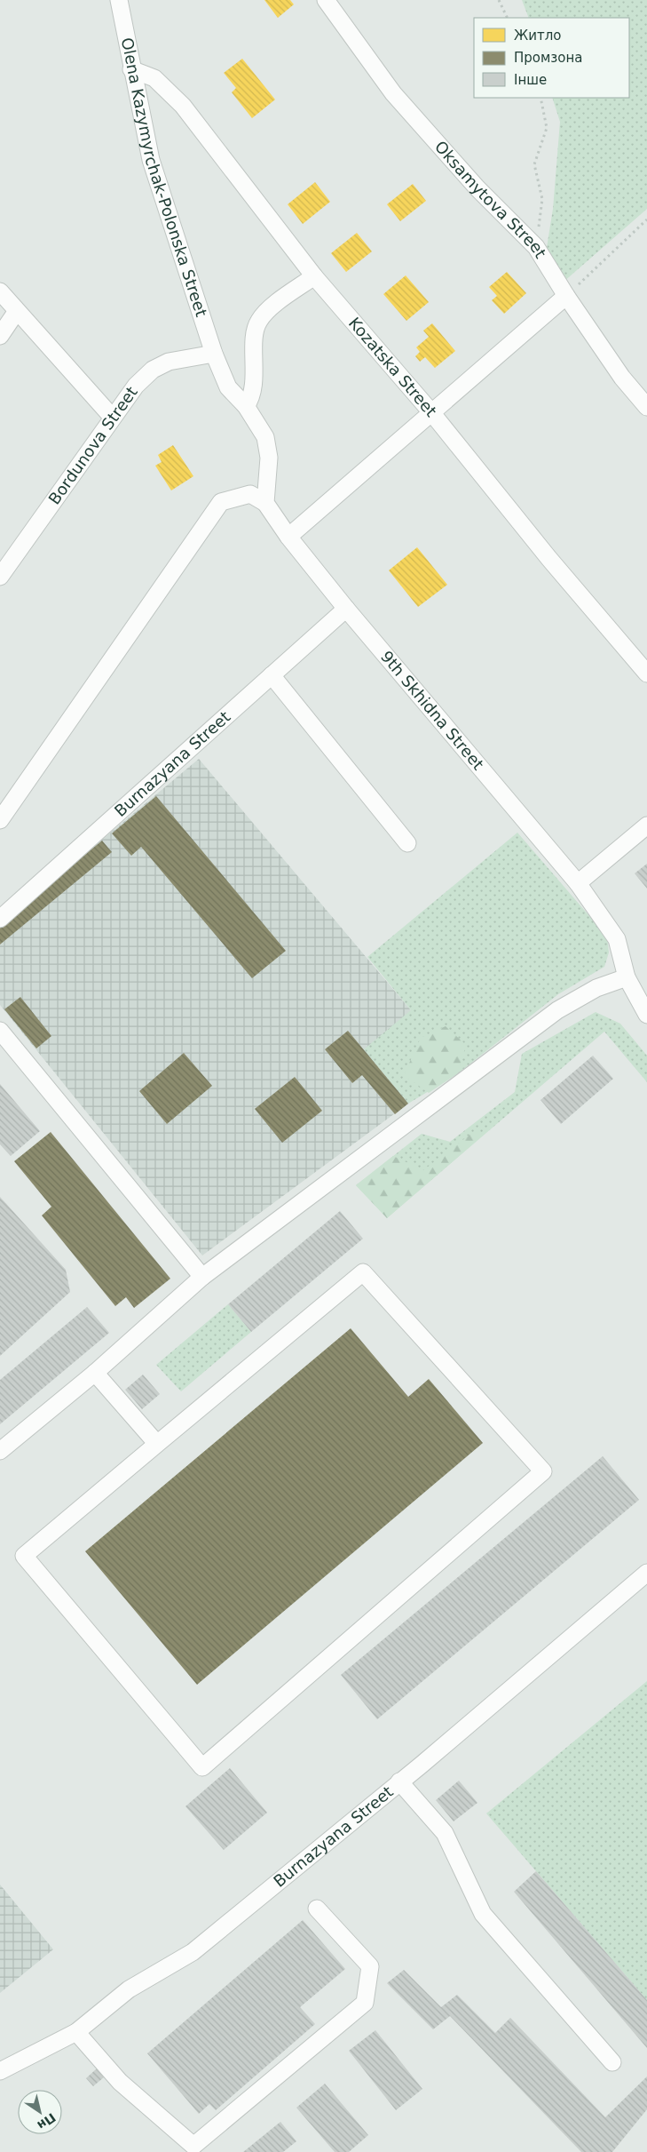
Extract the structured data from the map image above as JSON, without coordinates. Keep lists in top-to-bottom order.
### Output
{
  "streets": {
    "street": [
      "Olena Kazymyrchak-Polonska Street",
      "Oksamytova Street",
      "Kozatska Street",
      "Bordunova Street",
      "9th Skhidna Street",
      "Burnazyana Street"
    ]
  },
  "crossings": [
    ["Olena Kazymyrchak-Polonska Street", "Kozatska Street"],
    ["Olena Kazymyrchak-Polonska Street", "Bordunova Street"],
    ["Olena Kazymyrchak-Polonska Street", "9th Skhidna Street"],
    ["9th Skhidna Street", "Burnazyana Street"]
  ],
  "legend": ["Житло", "Промзона", "Інше"],
  "north": "bottom right"
}
